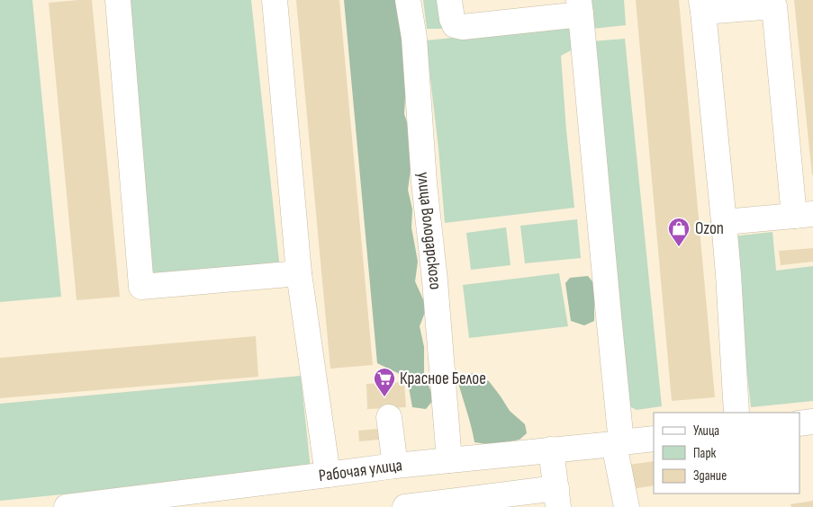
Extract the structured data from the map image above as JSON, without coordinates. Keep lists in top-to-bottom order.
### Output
{
  "streets": {
    "street": ["улица Володарского", "Рабочая улица"]
  },
  "crossings": [
    ["улица Володарского", "Рабочая улица"]
  ],
  "places": {
    "shop": ["Ozon"],
    "supermarket": ["Красное Белое"]
  },
  "legend": ["Улица", "Парк", "Здание"]
}
